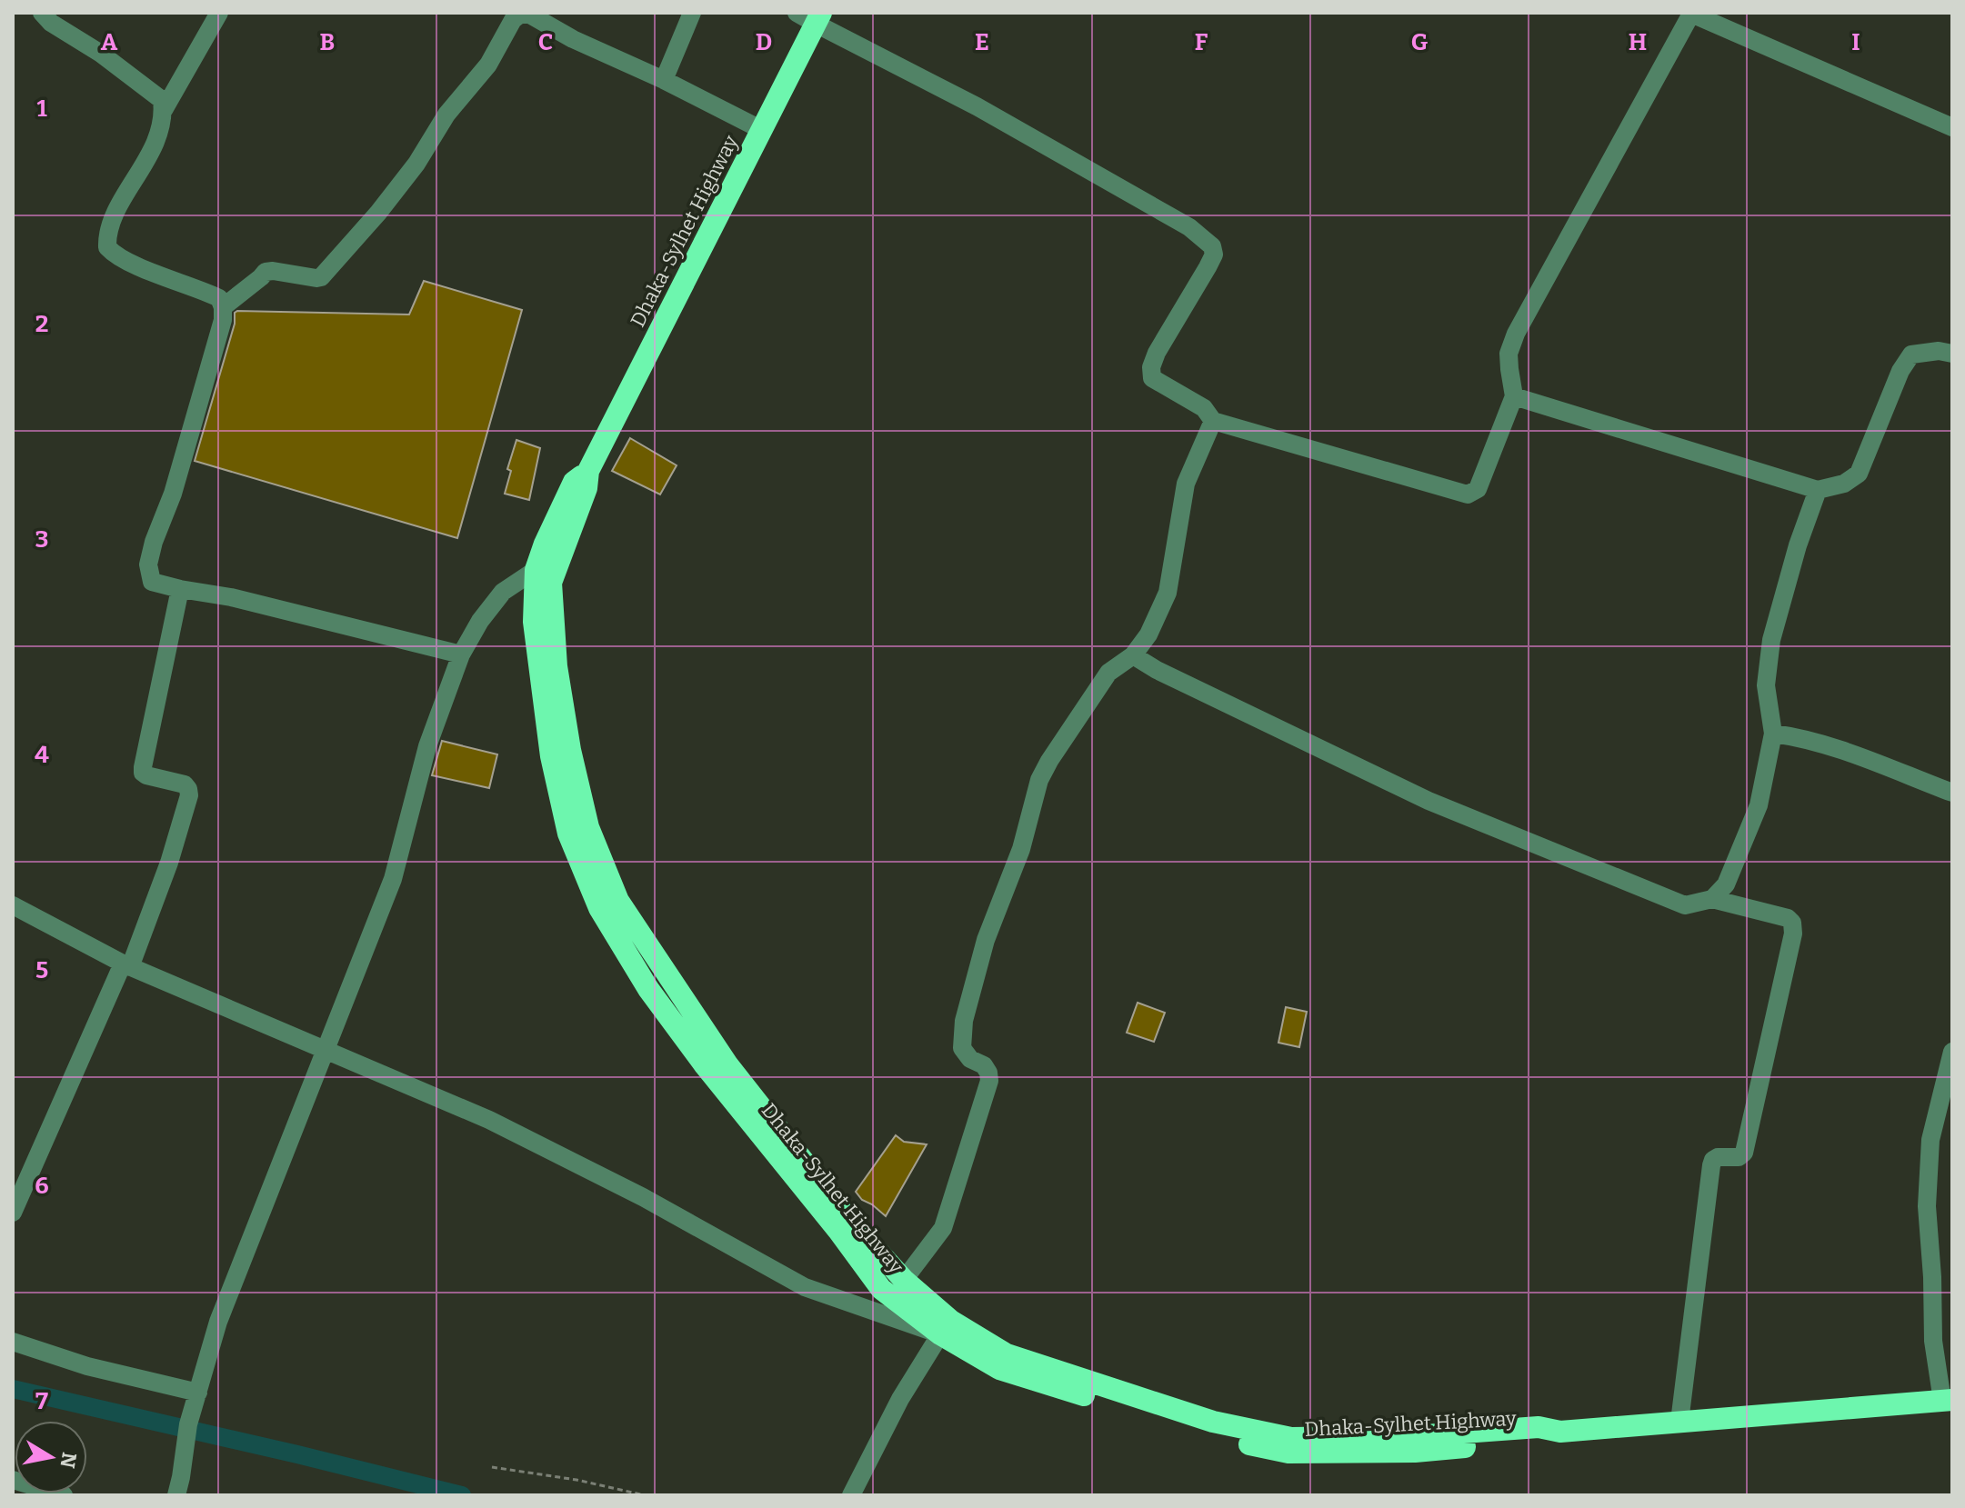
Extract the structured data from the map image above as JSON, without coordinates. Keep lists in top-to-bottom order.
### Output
{
  "streets": {
    "highway": ["Dhaka-Sylhet Highway"]
  },
  "north": "right",
  "grid": {
    "columns": [
      "A",
      "B",
      "C",
      "D",
      "E",
      "F",
      "G",
      "H",
      "I"
    ],
    "rows": [
      "1",
      "2",
      "3",
      "4",
      "5",
      "6",
      "7"
    ]
  }
}
